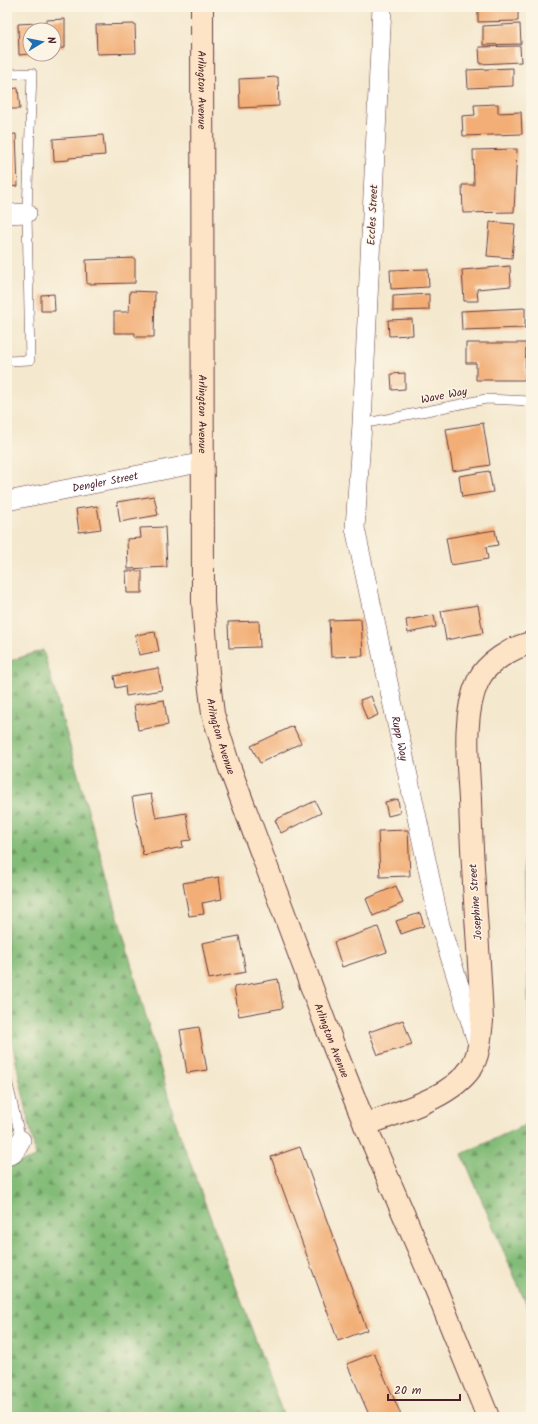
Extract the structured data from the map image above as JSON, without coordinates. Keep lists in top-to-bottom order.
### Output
{
  "streets": {
    "street": [
      "Arlington Avenue",
      "Eccles Street",
      "Dengler Street",
      "Rupp Way",
      "Josephine Street"
    ],
    "lane": ["Wave Way"]
  },
  "crossings": [
    ["Arlington Avenue", "Dengler Street"],
    ["Arlington Avenue", "Josephine Street"],
    ["Eccles Street", "Wave Way"],
    ["Eccles Street", "Rupp Way"],
    ["Wave Way", "Rupp Way"],
    ["Rupp Way", "Josephine Street"]
  ],
  "scale_bar": "20 m",
  "north": "right"
}
